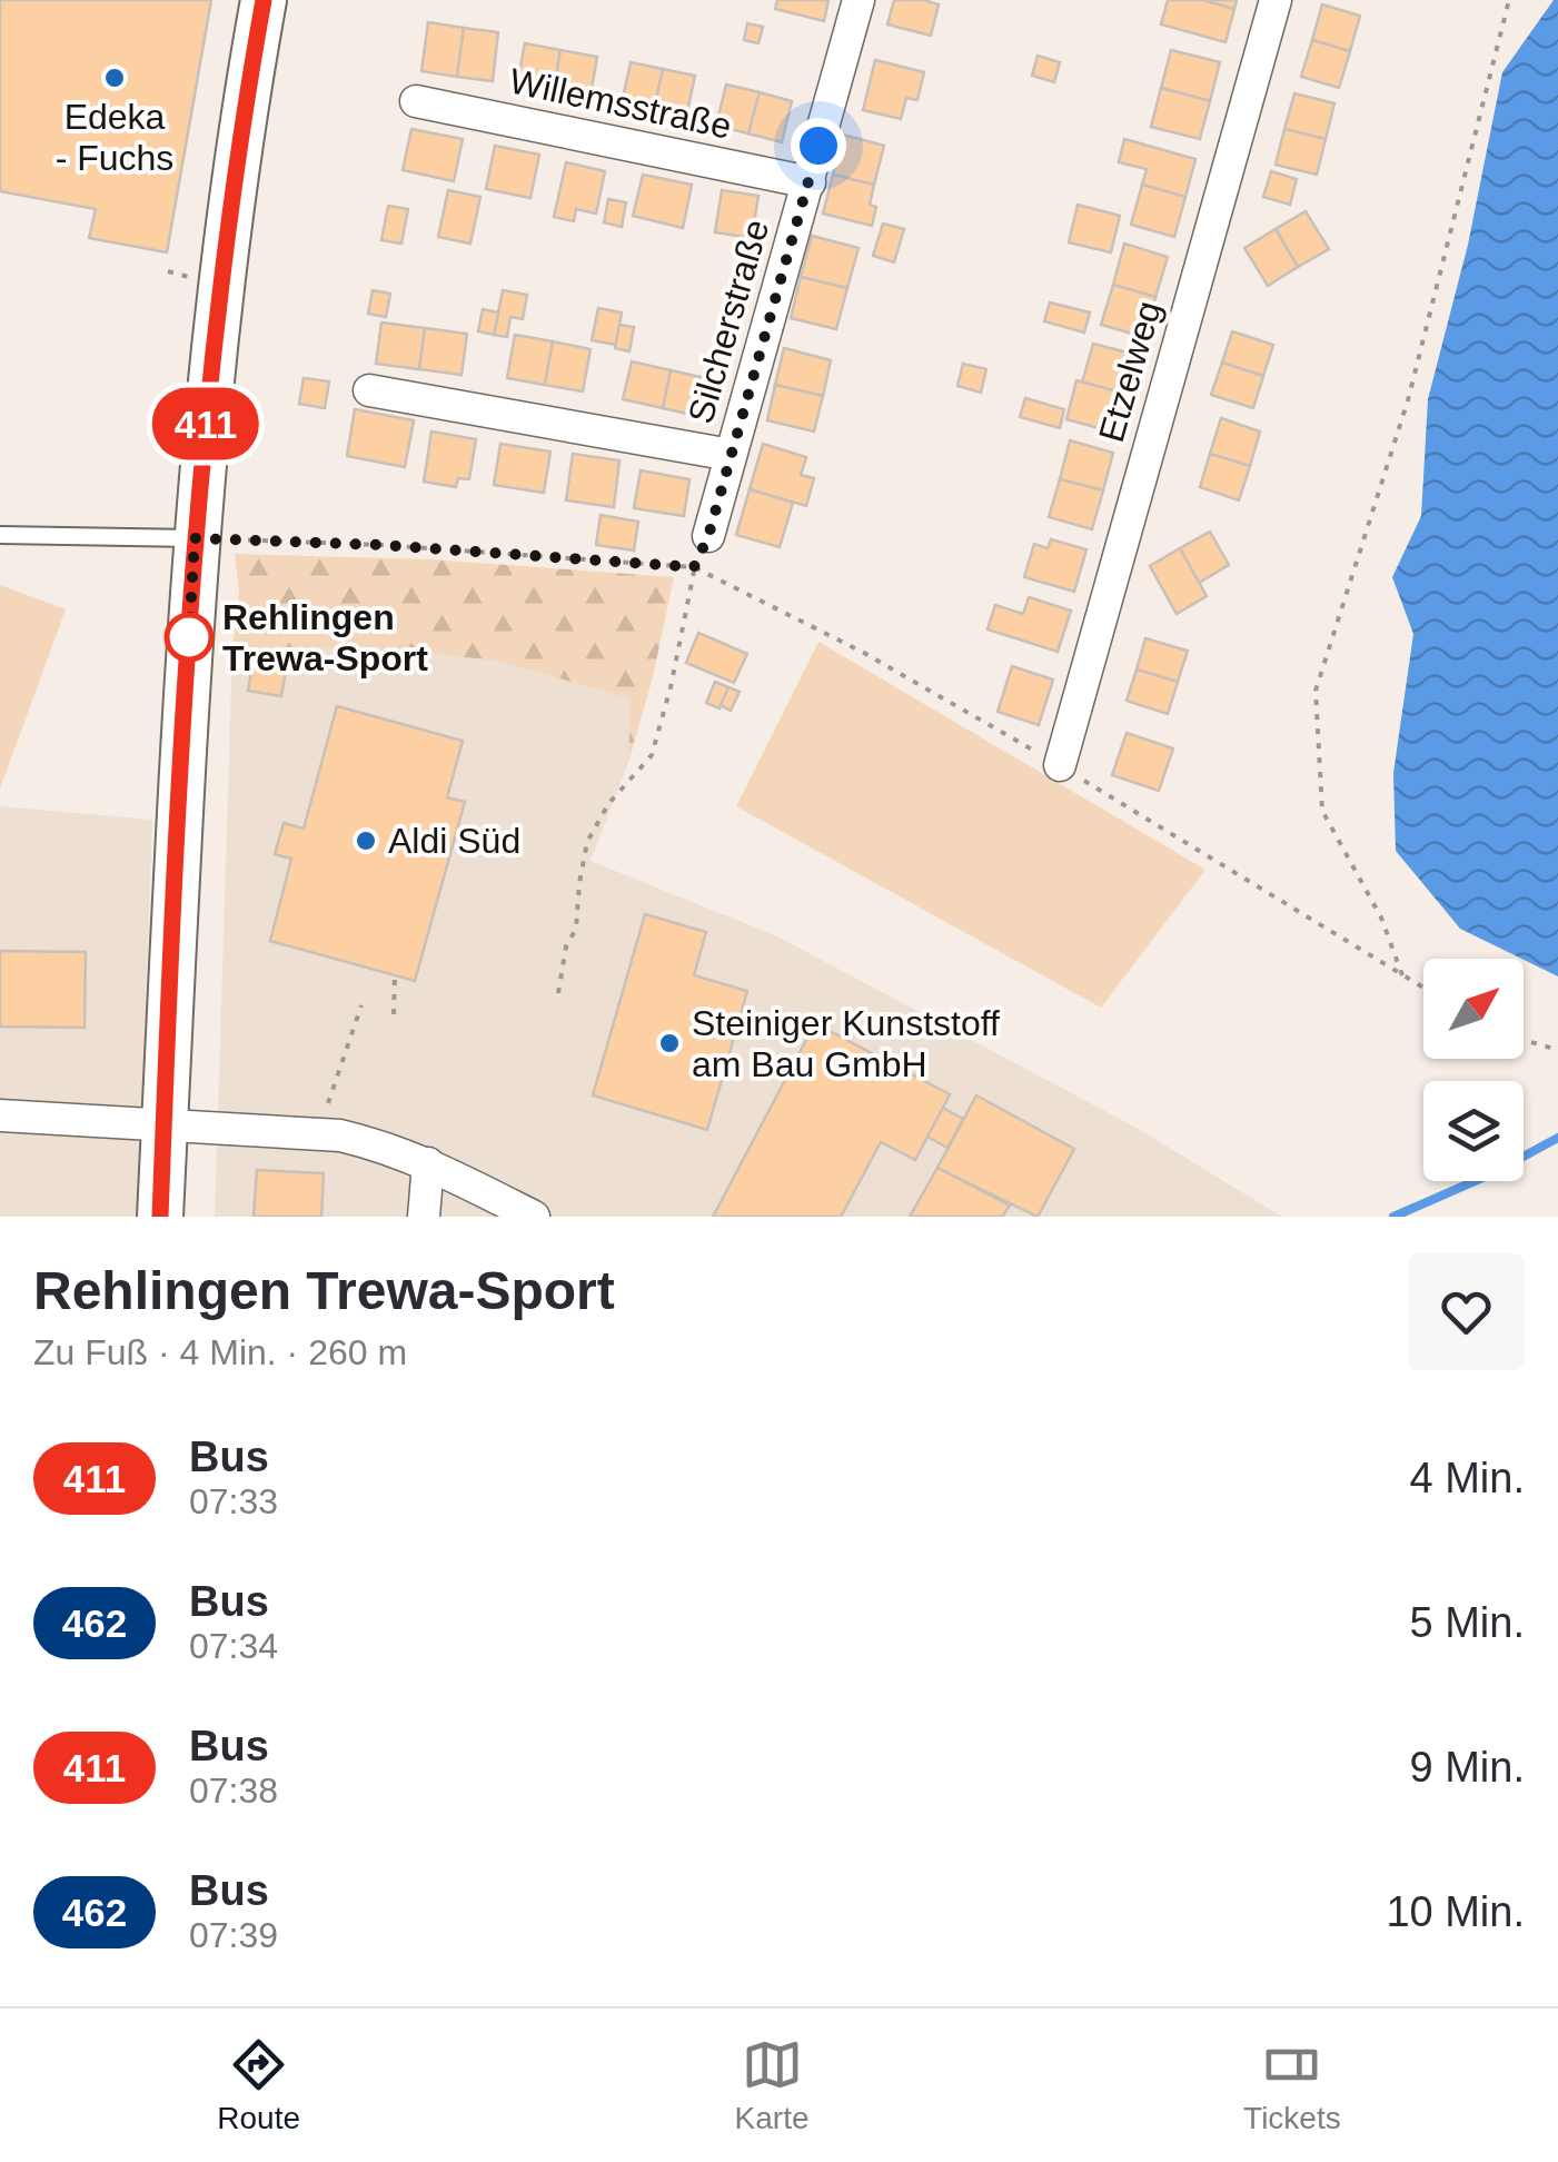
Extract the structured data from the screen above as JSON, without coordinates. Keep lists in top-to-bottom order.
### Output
{
  "streets": {
    "street": ["Willemsstraße", "Silcherstraße", "Etzelweg"]
  },
  "crossings": [
    ["Willemsstraße", "Silcherstraße"]
  ],
  "places": [
    "Edeka - Fuchs",
    "Rehlingen Trewa-Sport",
    "Aldi Süd",
    "Steiniger Kunststoff am Bau GmbH"
  ],
  "lines": ["bus line 411"],
  "north": "top right",
  "page": {
    "on_map": "411",
    "heading": ["Rehlingen Trewa-Sport", "Zu Fuß · 4 Min. · 260 m"],
    "list": [
      {
        "mark": "411",
        "name": "Bus",
        "note": "07:33",
        "value": "4 Min."
      },
      {
        "mark": "462",
        "name": "Bus",
        "note": "07:34",
        "value": "5 Min."
      },
      {
        "mark": "411",
        "name": "Bus",
        "note": "07:38",
        "value": "9 Min."
      },
      {
        "mark": "462",
        "name": "Bus",
        "note": "07:39",
        "value": "10 Min."
      }
    ],
    "tabs": ["Route", "Karte", "Tickets"]
  }
}
